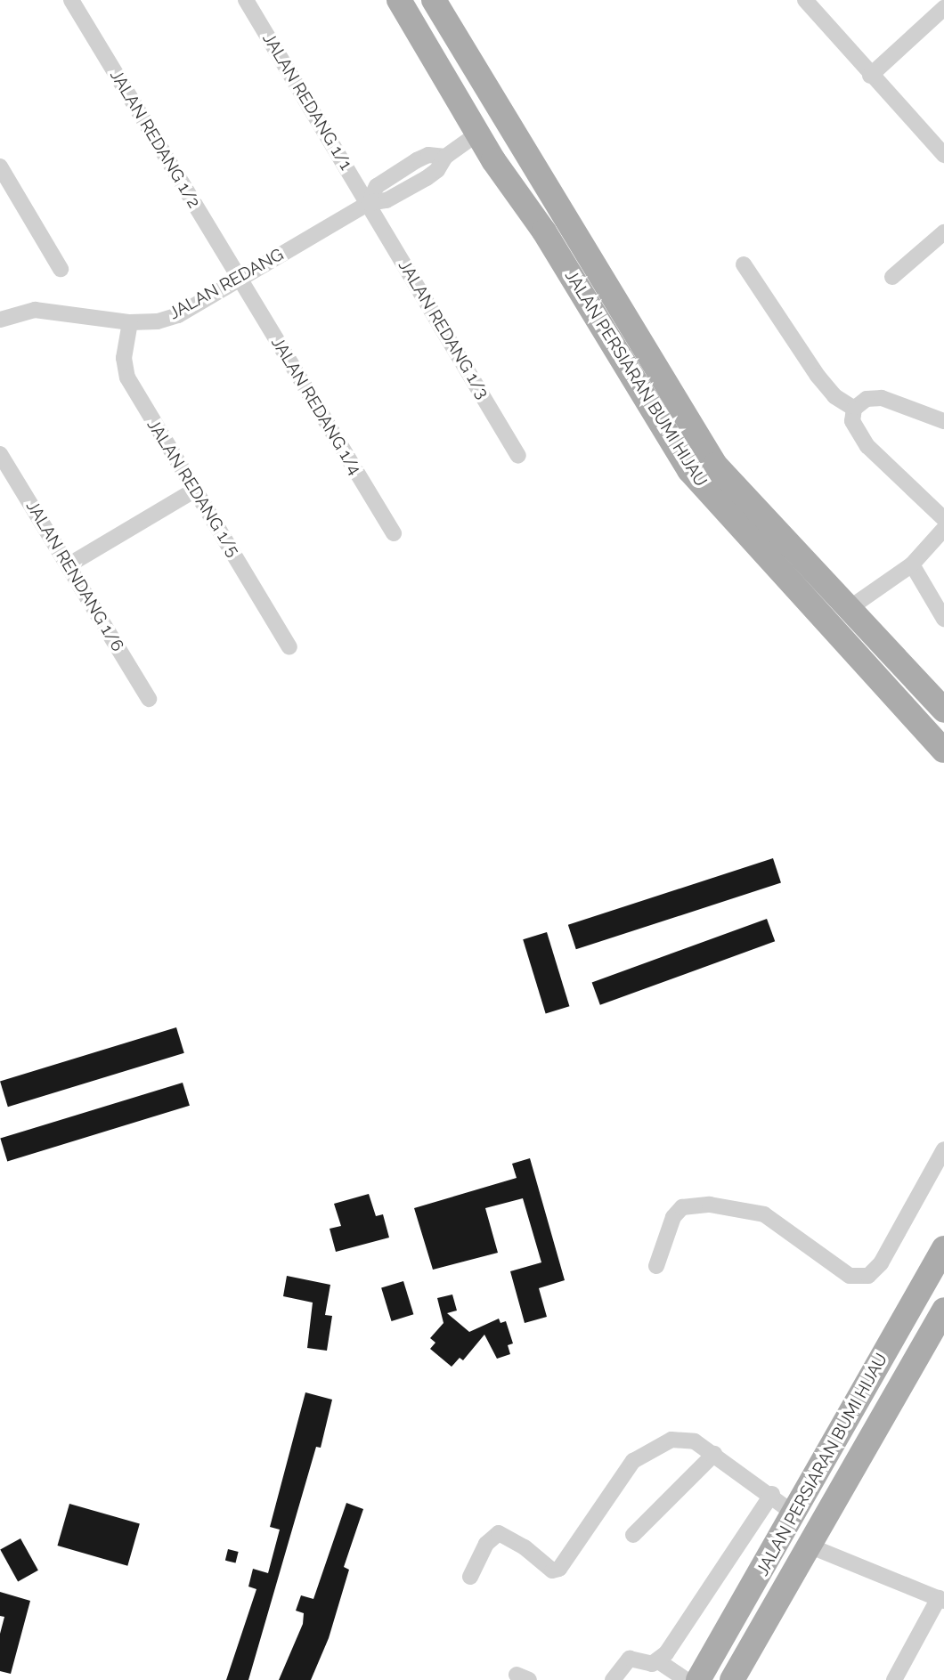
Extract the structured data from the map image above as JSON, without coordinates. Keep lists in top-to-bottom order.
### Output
{
  "streets": {
    "main road": ["JALAN PERSIARAN BUMI HIJAU"],
    "street": [
      "JALAN REDANG 1/1",
      "JALAN REDANG 1/2",
      "JALAN REDANG",
      "JALAN REDANG 1/3",
      "JALAN REDANG 1/4",
      "JALAN REDANG 1/5",
      "JALAN RENDANG 1/6"
    ]
  },
  "crossings": [
    ["JALAN REDANG 1/1", "JALAN REDANG"],
    ["JALAN REDANG 1/1", "JALAN REDANG 1/3"],
    ["JALAN REDANG 1/2", "JALAN REDANG"],
    ["JALAN REDANG 1/2", "JALAN REDANG 1/4"],
    ["JALAN REDANG", "JALAN REDANG 1/3"],
    ["JALAN REDANG", "JALAN PERSIARAN BUMI HIJAU"],
    ["JALAN REDANG", "JALAN REDANG 1/4"],
    ["JALAN REDANG", "JALAN REDANG 1/5"]
  ]
}
